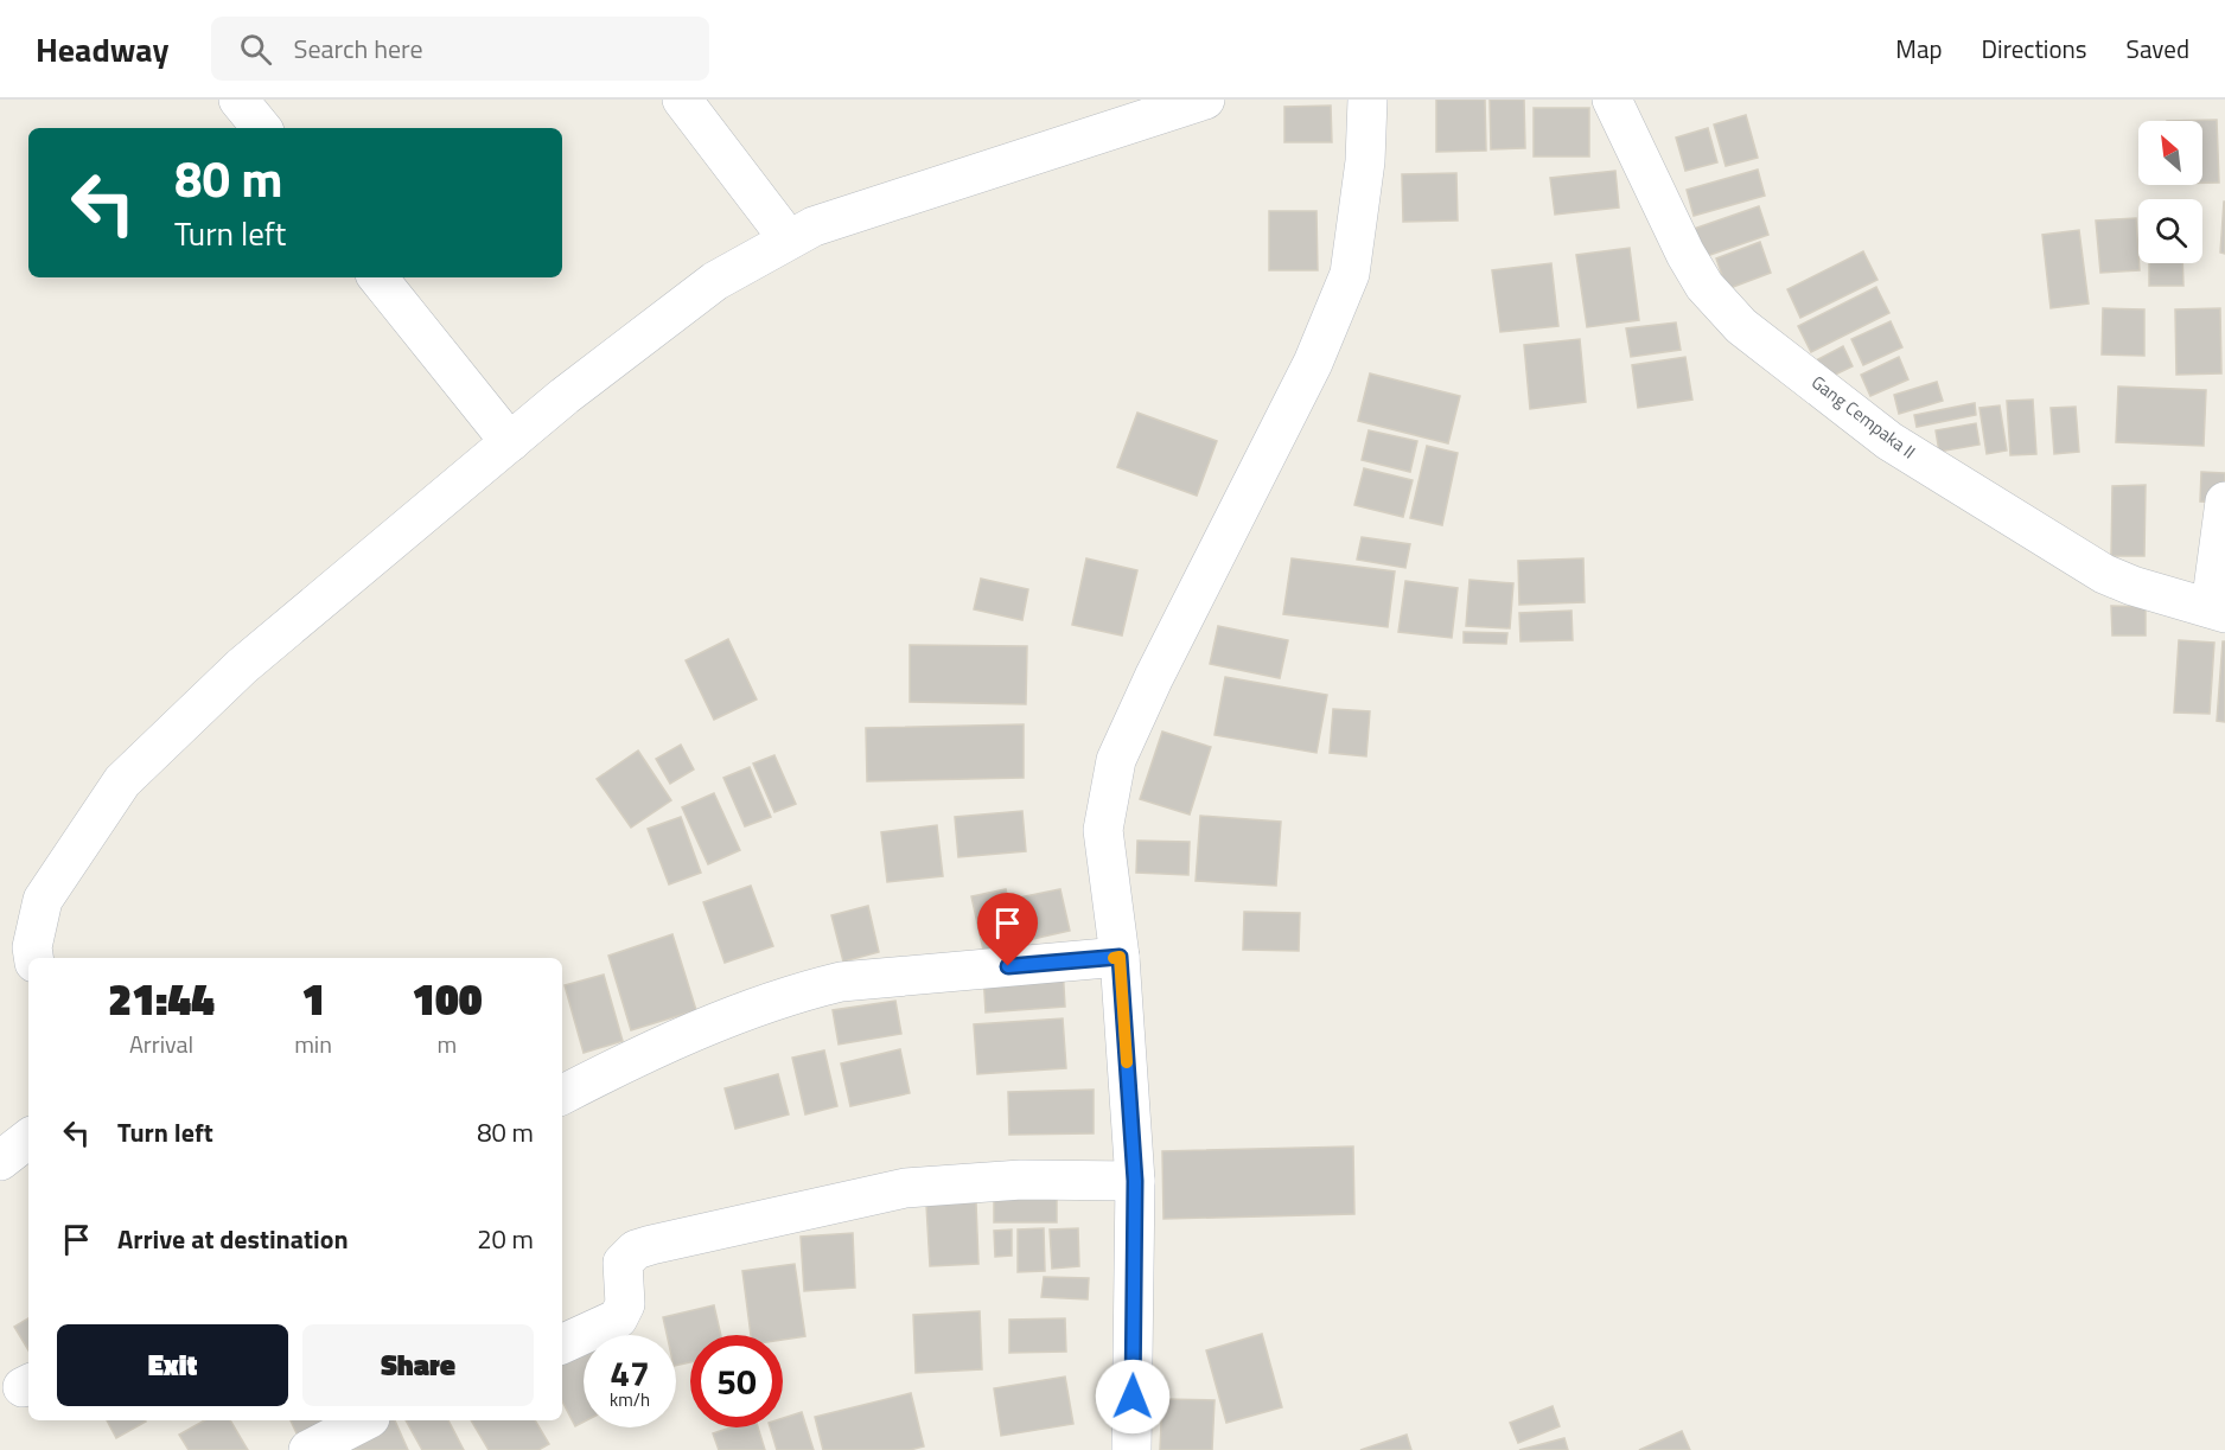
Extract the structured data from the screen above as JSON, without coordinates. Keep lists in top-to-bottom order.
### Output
{
  "streets": {
    "street": ["Gang Cempaka II"]
  },
  "north": "top left",
  "page": {
    "header": "Headway",
    "search": "Search here",
    "nav": ["Map", "Directions", "Saved"],
    "turn": ["80 m", "Turn left"],
    "eta": [
      "21:44",
      "Arrival",
      "1",
      "min",
      "100",
      "m"
    ],
    "list": [
      {
        "name": "Turn left",
        "value": "80 m"
      },
      {
        "name": "Arrive at destination",
        "value": "20 m"
      }
    ],
    "buttons": ["Exit", "Share"],
    "speed": "47 km/h",
    "limit": "50"
  }
}
